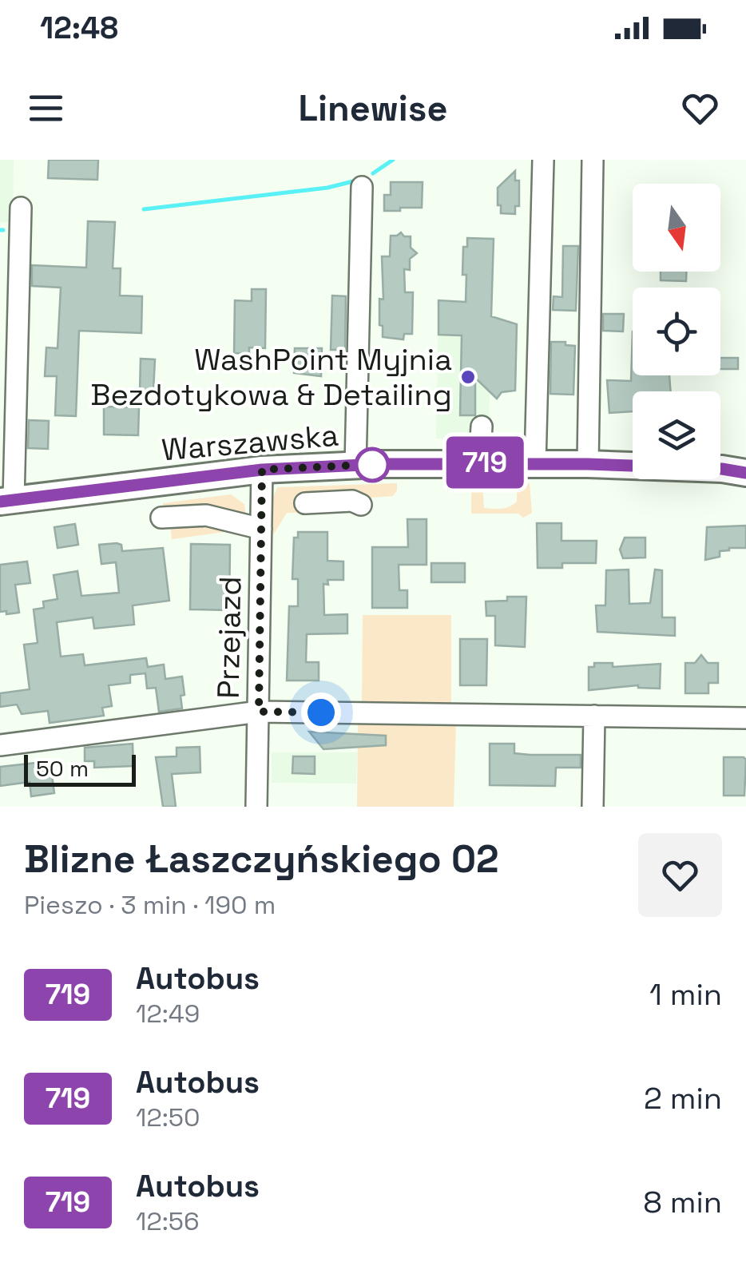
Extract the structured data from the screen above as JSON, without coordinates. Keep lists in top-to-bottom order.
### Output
{
  "streets": {
    "main road": ["Warszawska"],
    "street": ["Przejazd"]
  },
  "crossings": [
    ["Warszawska", "Przejazd"]
  ],
  "places": ["WashPoint Myjnia Bezdotykowa & Detailing"],
  "lines": ["bus line 719"],
  "scale_bar": "50 m",
  "north": "bottom",
  "page": {
    "status": "12:48",
    "header": "Linewise",
    "on_map": "719",
    "scale": "50 m",
    "heading": ["Blizne Łaszczyńskiego 02", "Pieszo · 3 min · 190 m"],
    "list": [
      {
        "mark": "719",
        "name": "Autobus",
        "note": "12:49",
        "value": "1 min"
      },
      {
        "mark": "719",
        "name": "Autobus",
        "note": "12:50",
        "value": "2 min"
      },
      {
        "mark": "719",
        "name": "Autobus",
        "note": "12:56",
        "value": "8 min"
      }
    ]
  }
}
